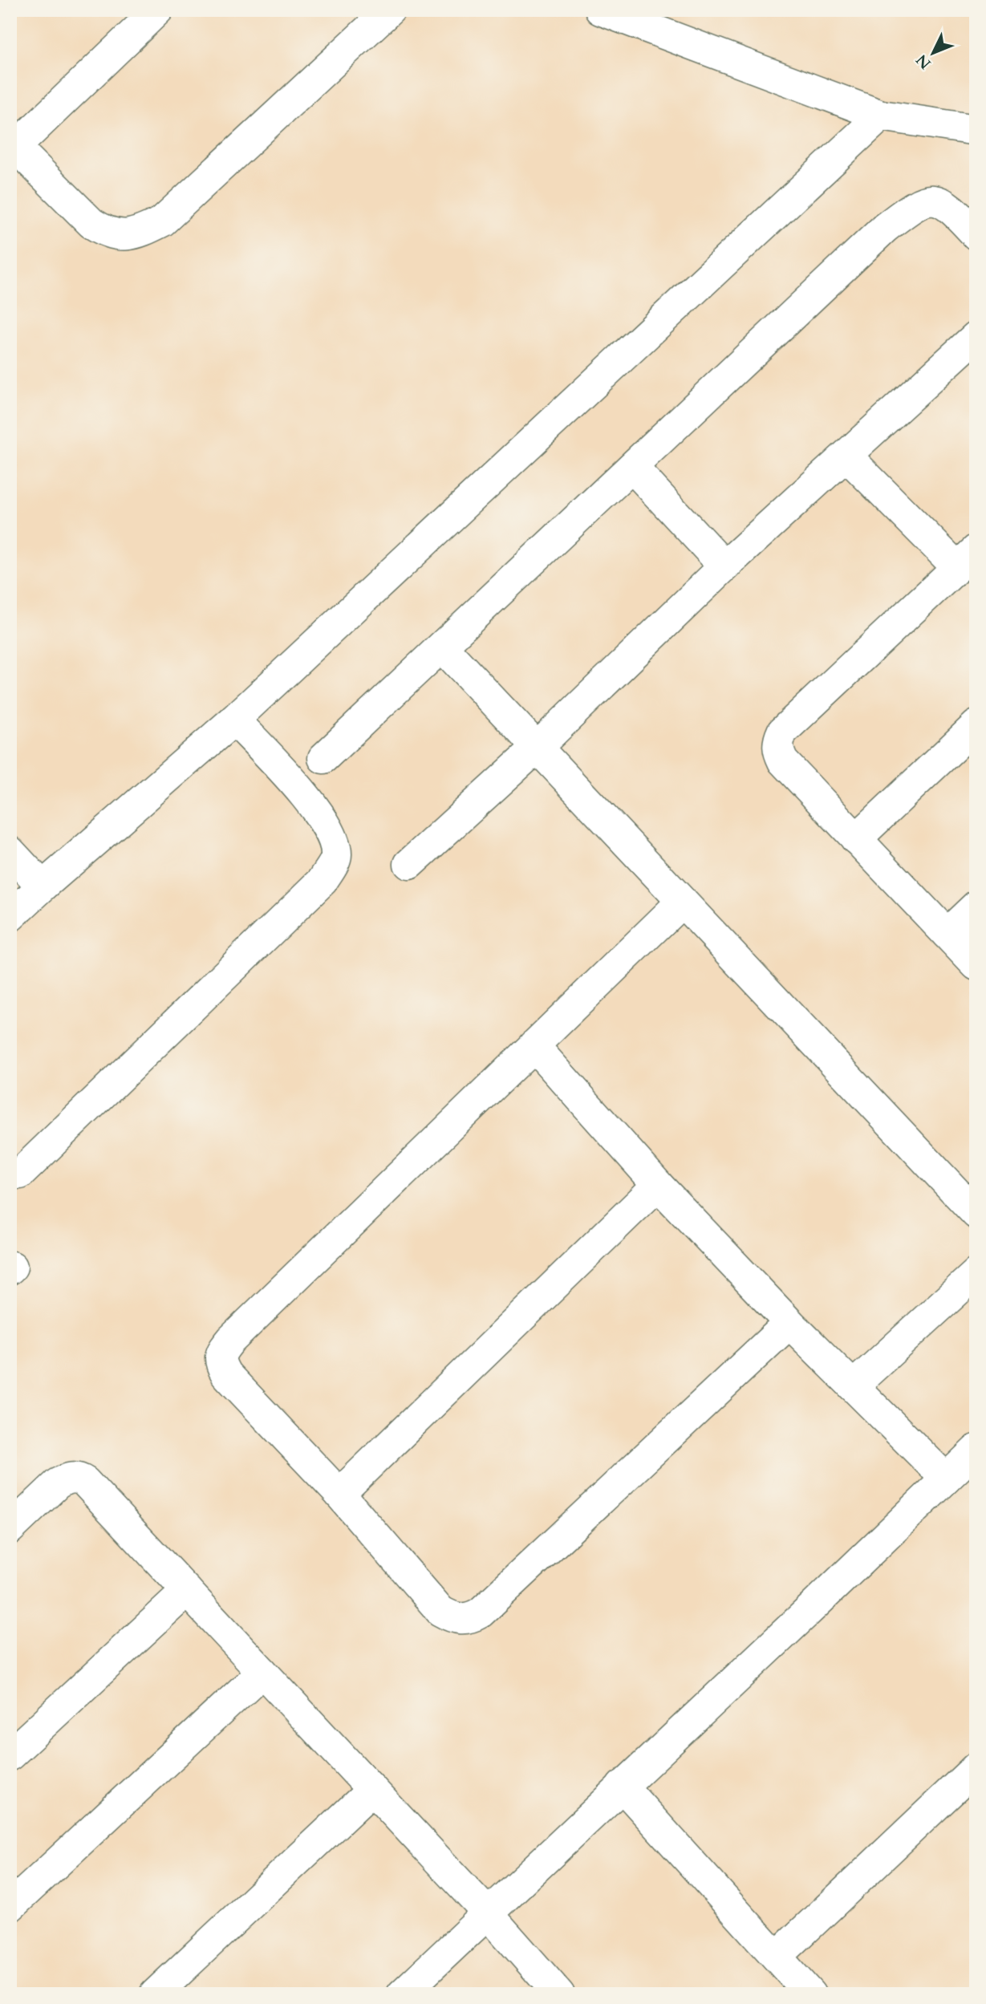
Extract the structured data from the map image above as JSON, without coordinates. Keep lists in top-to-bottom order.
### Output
{
  "north": "bottom left"
}
